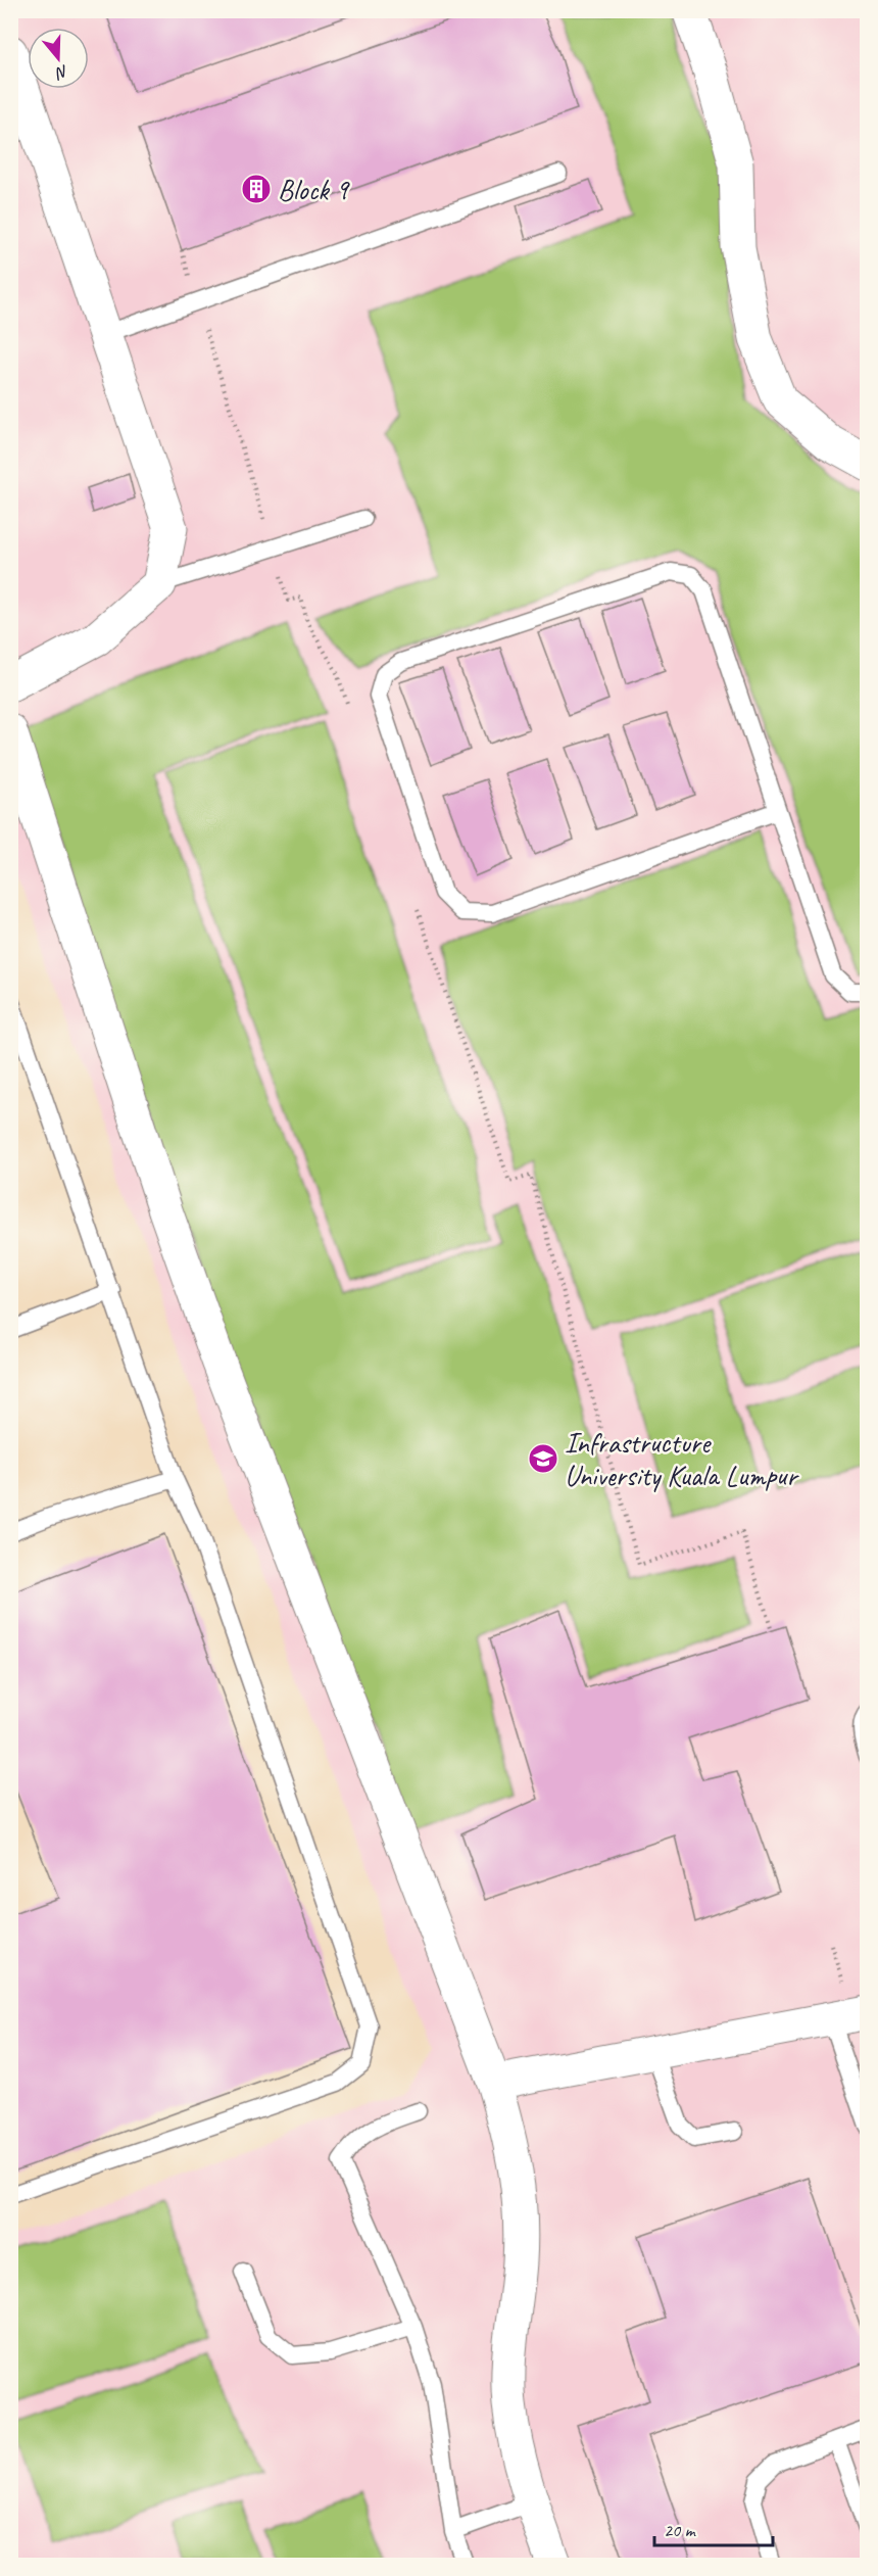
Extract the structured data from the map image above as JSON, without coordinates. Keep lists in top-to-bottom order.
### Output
{
  "places": {
    "building": ["Block 9"],
    "school or university": ["Infrastructure University Kuala Lumpur"]
  },
  "scale_bar": "20 m",
  "north": "bottom"
}
